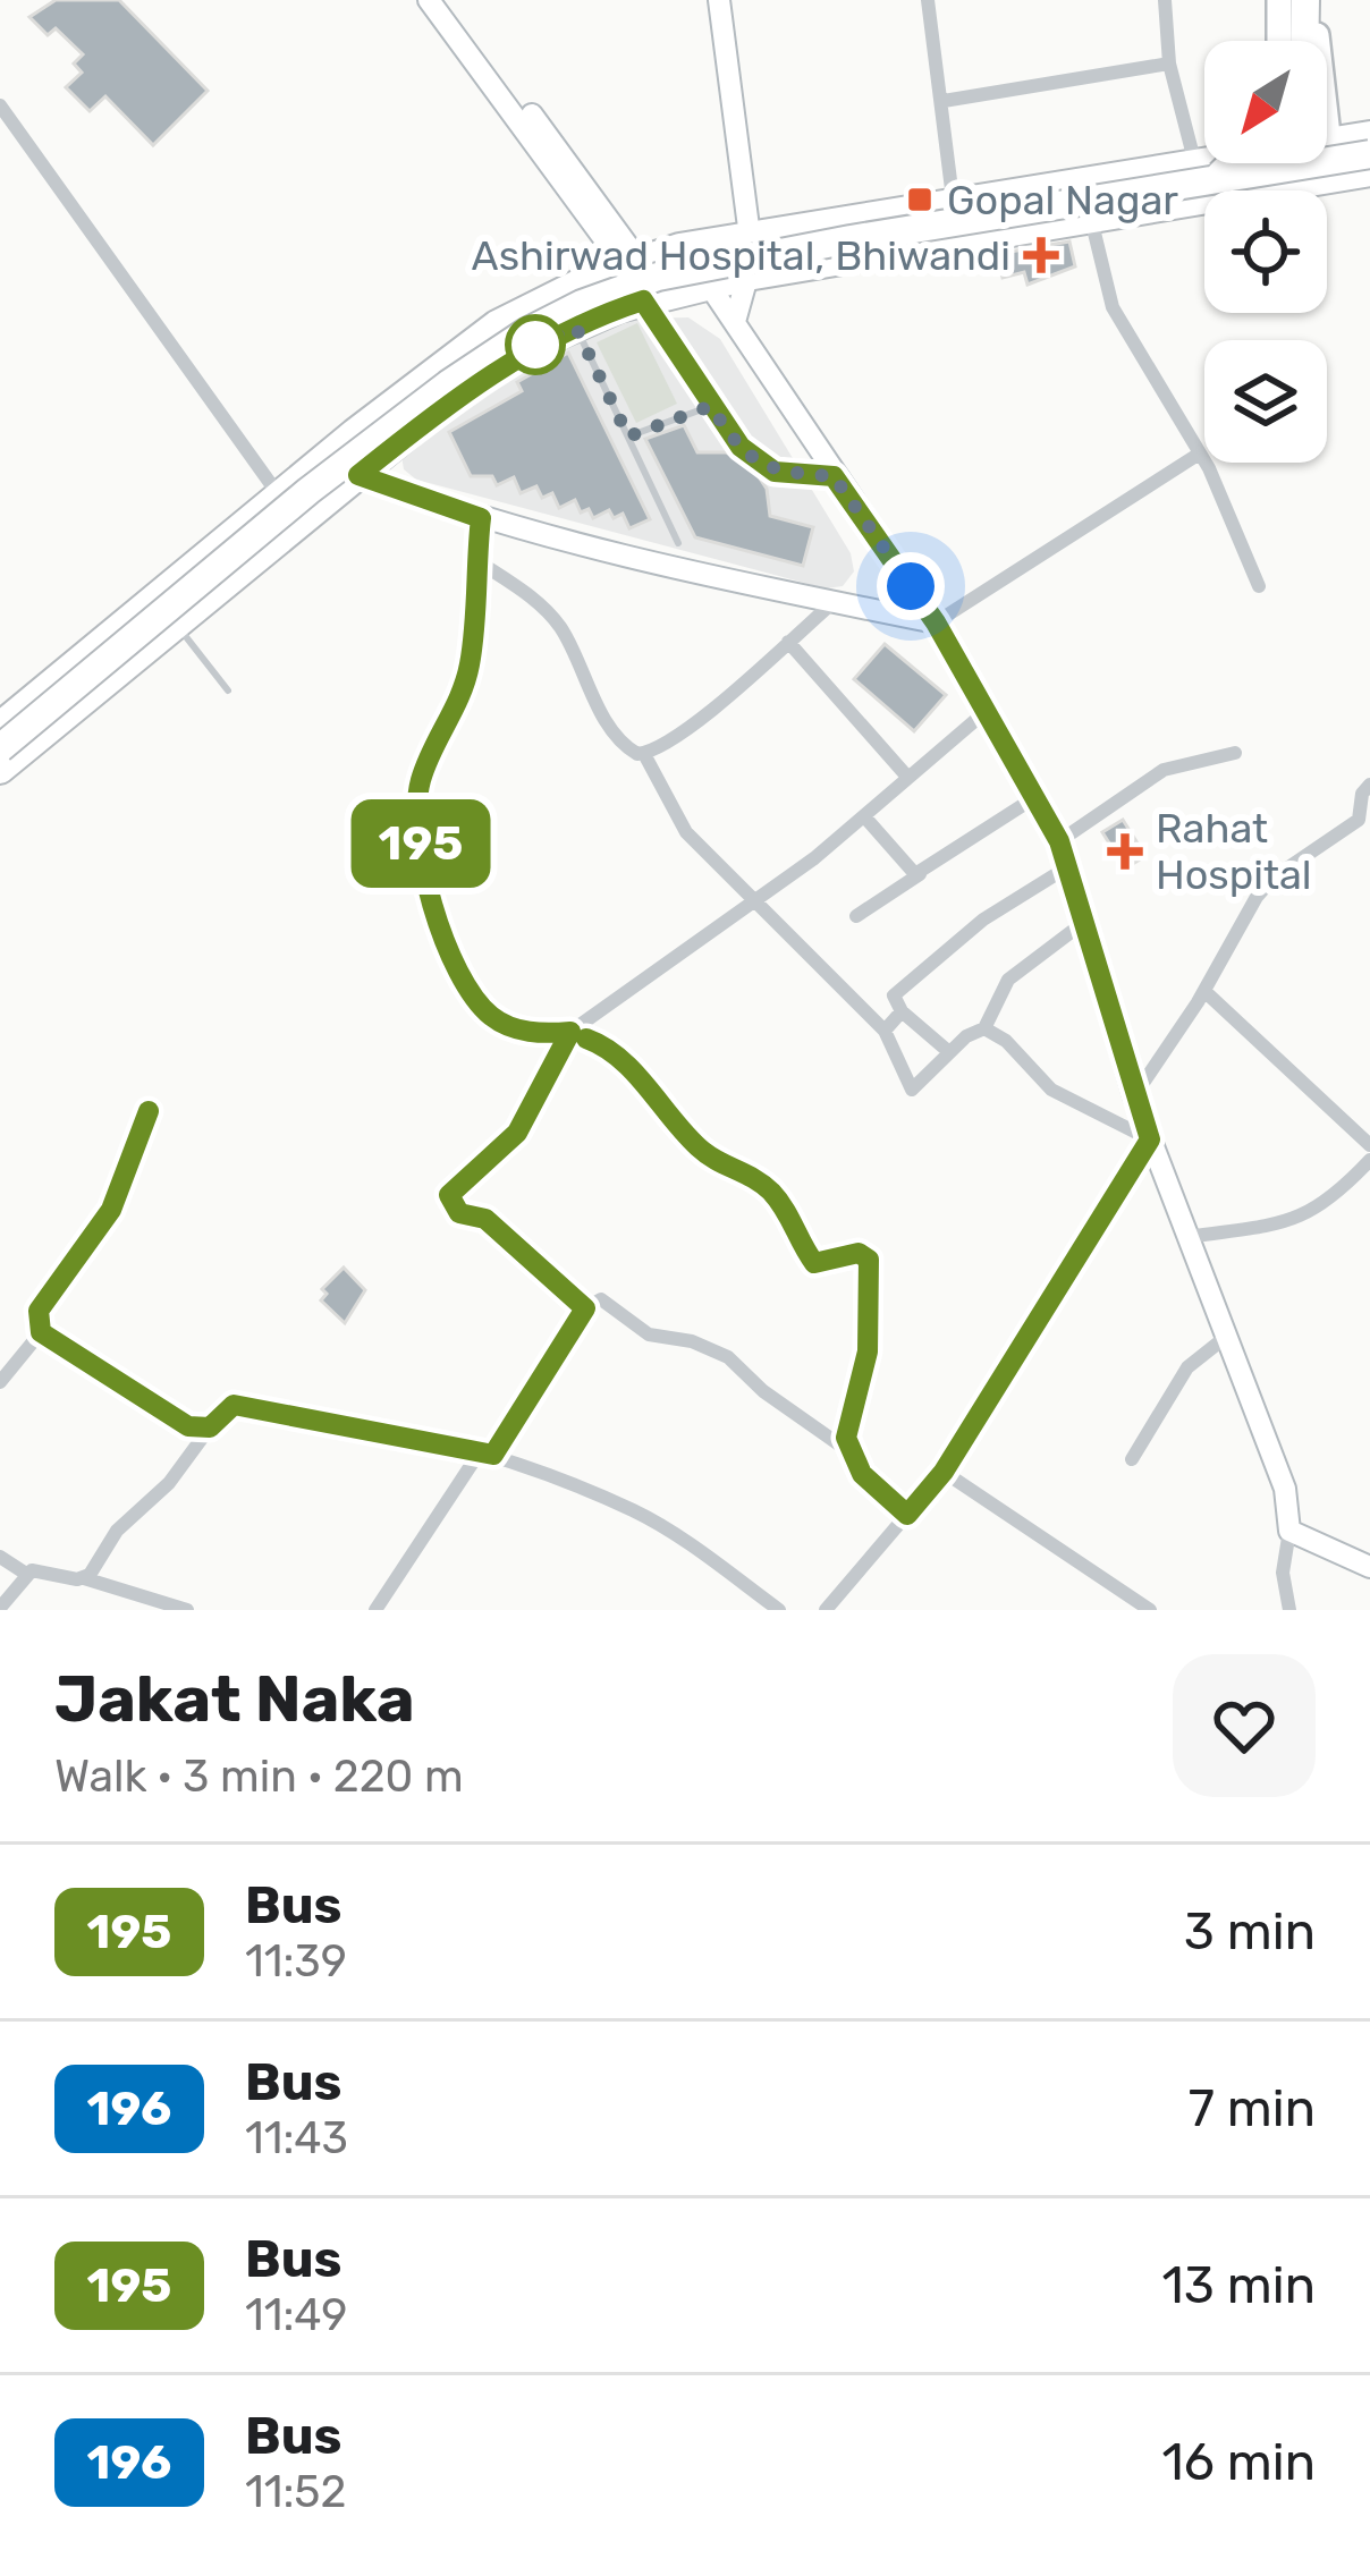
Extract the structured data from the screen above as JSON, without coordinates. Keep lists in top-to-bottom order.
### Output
{
  "places": {
    "transit": ["Gopal Nagar"],
    "health": ["Ashirwad Hospital, Bhiwandi", "Rahat Hospital"]
  },
  "lines": ["bus line 195"],
  "north": "bottom left",
  "page": {
    "on_map": "195",
    "heading": ["Jakat Naka", "Walk · 3 min · 220 m"],
    "list": [
      {
        "mark": "195",
        "name": "Bus",
        "note": "11:39",
        "value": "3 min"
      },
      {
        "mark": "196",
        "name": "Bus",
        "note": "11:43",
        "value": "7 min"
      },
      {
        "mark": "195",
        "name": "Bus",
        "note": "11:49",
        "value": "13 min"
      },
      {
        "mark": "196",
        "name": "Bus",
        "note": "11:52",
        "value": "16 min"
      }
    ]
  }
}
